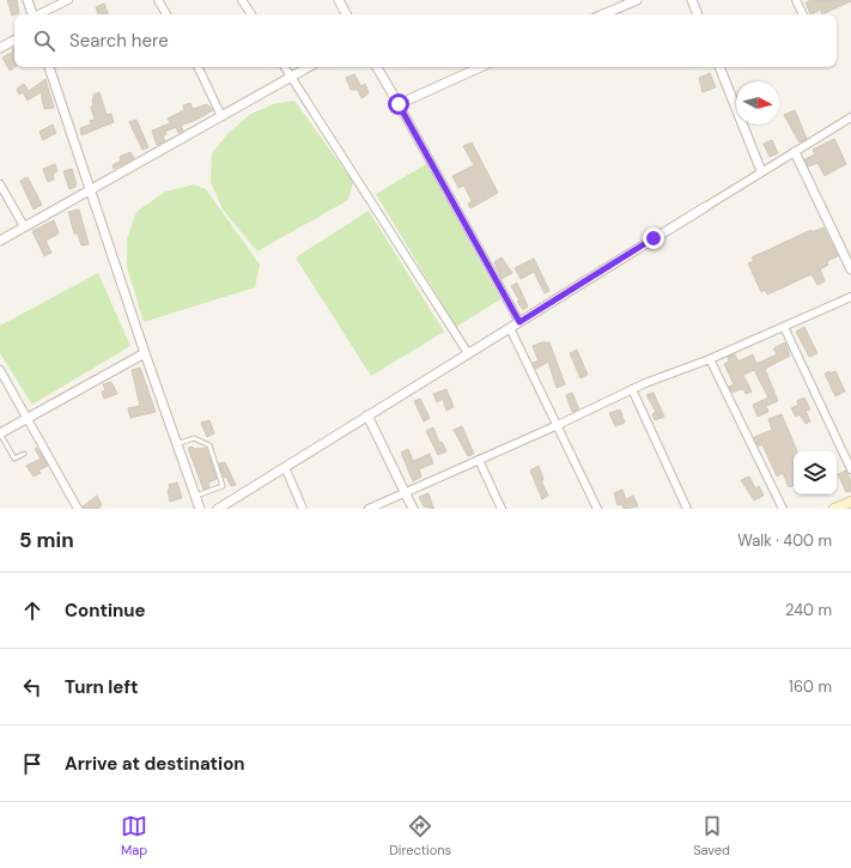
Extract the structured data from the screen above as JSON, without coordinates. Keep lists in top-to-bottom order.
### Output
{
  "north": "right",
  "page": {
    "search": "Search here",
    "heading": ["5 min", "Walk · 400 m"],
    "list": [
      ["Continue", "240 m"],
      ["Turn left", "160 m"],
      "Arrive at destination"
    ],
    "nav": ["Map", "Directions", "Saved"]
  }
}
